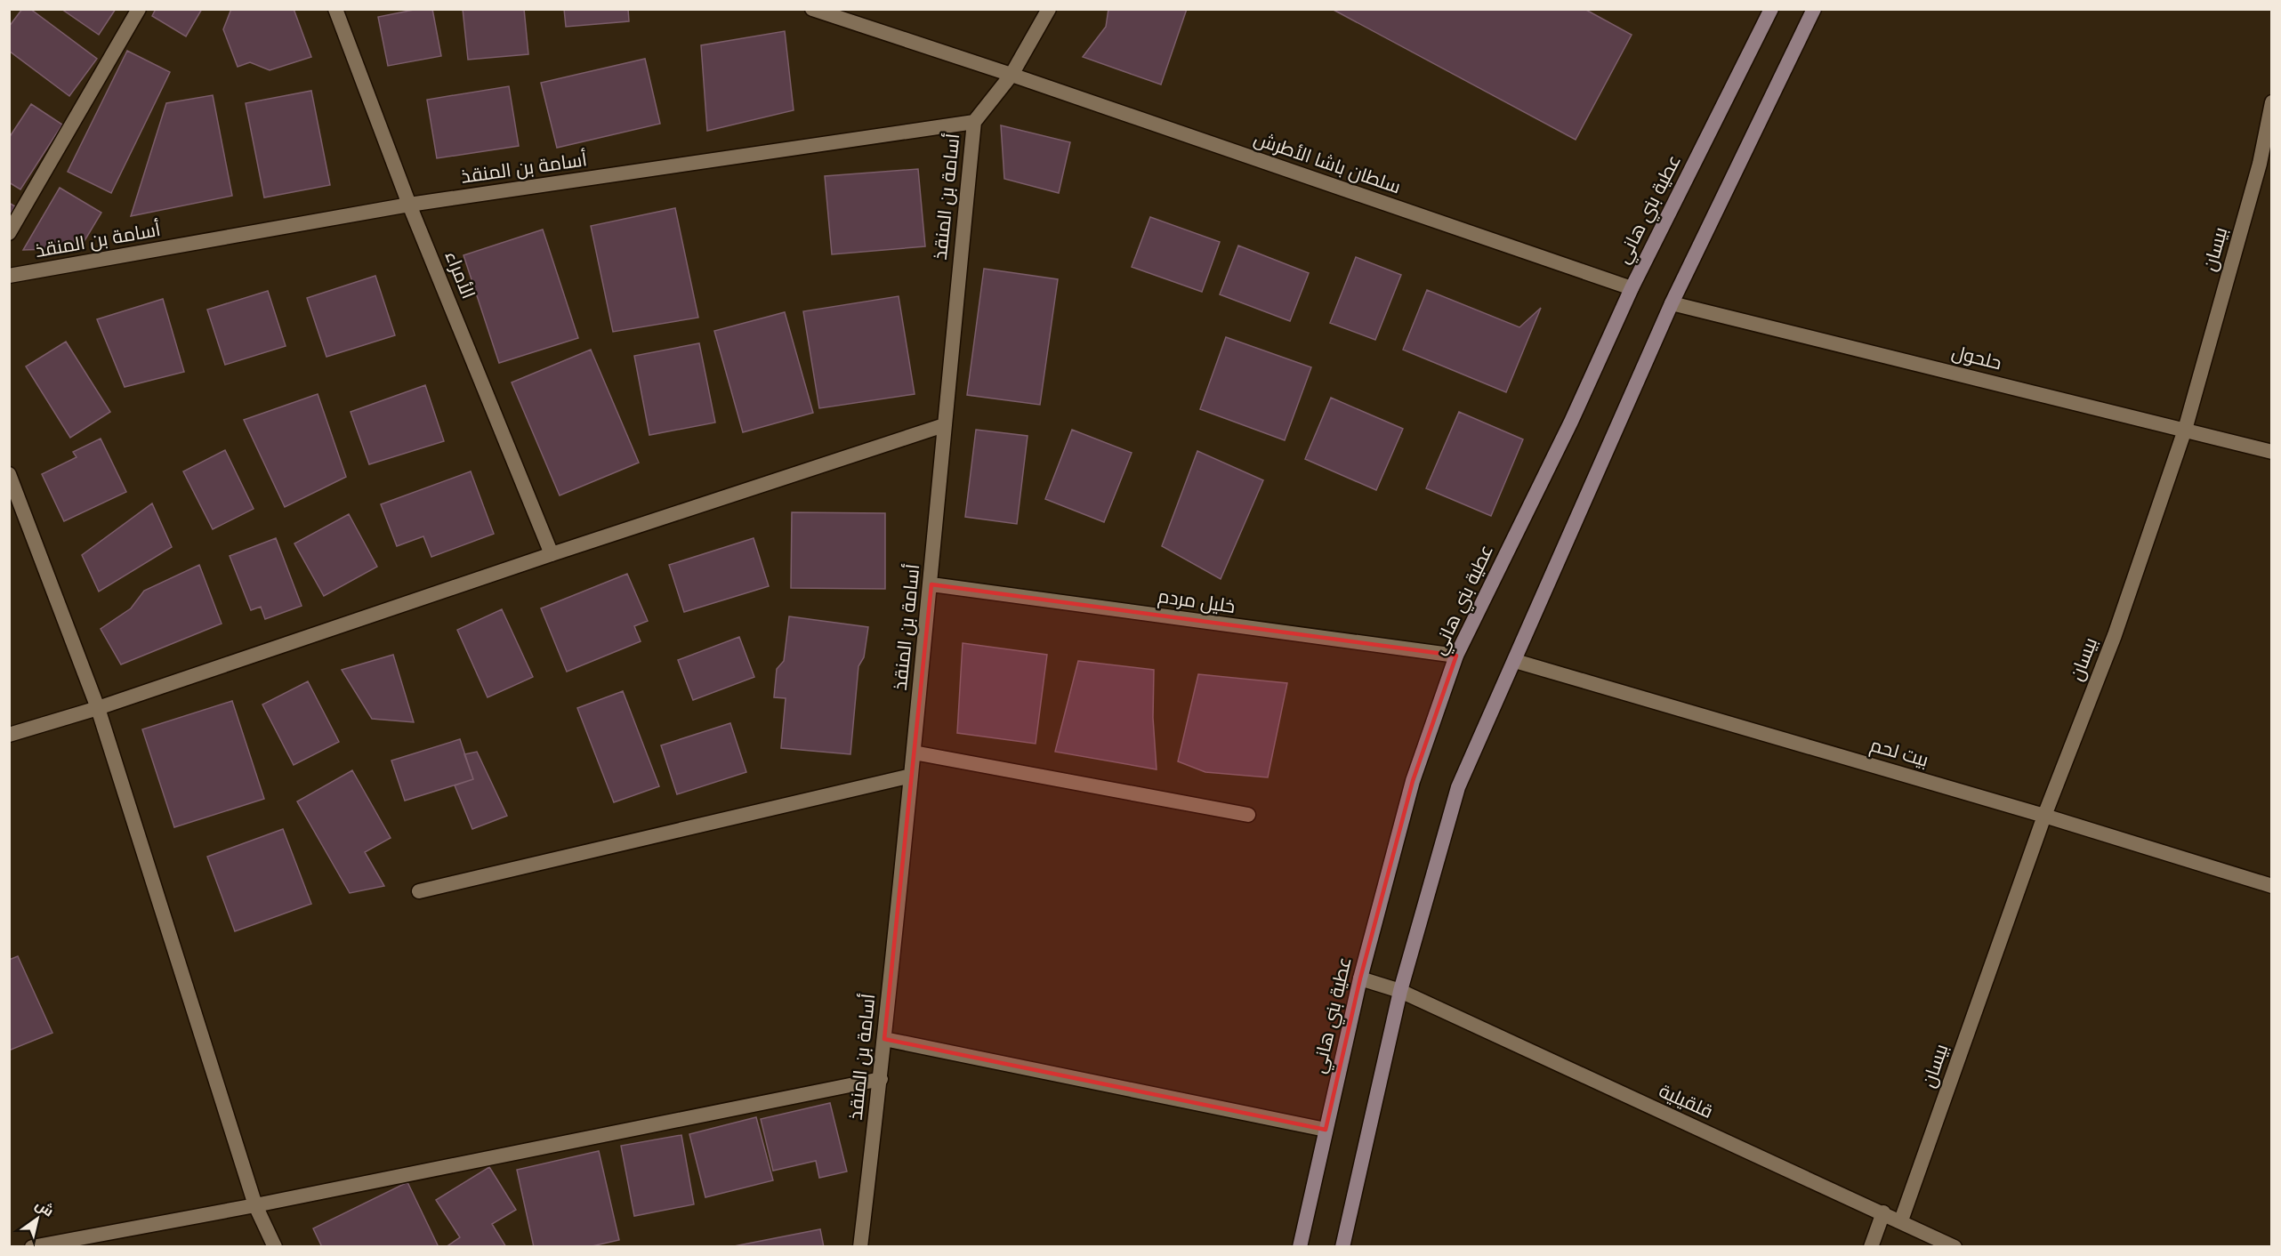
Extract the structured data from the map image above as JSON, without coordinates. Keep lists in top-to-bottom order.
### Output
{
  "streets": {
    "main road": ["عطية بني هاني"],
    "street": [
      "سلطان باشا الأطرش",
      "أسامة بن المنقذ",
      "بيسان",
      "الأمراء",
      "حلحول",
      "خليل مردم",
      "بيت لحم",
      "قلقيلية"
    ]
  },
  "crossings": [
    ["سلطان باشا الأطرش", "عطية بني هاني"],
    ["أسامة بن المنقذ", "الأمراء"],
    ["أسامة بن المنقذ", "خليل مردم"],
    ["عطية بني هاني", "خليل مردم"],
    ["عطية بني هاني", "قلقيلية"],
    ["بيسان", "حلحول"],
    ["بيسان", "بيت لحم"],
    ["بيسان", "قلقيلية"]
  ],
  "north": "top right"
}
